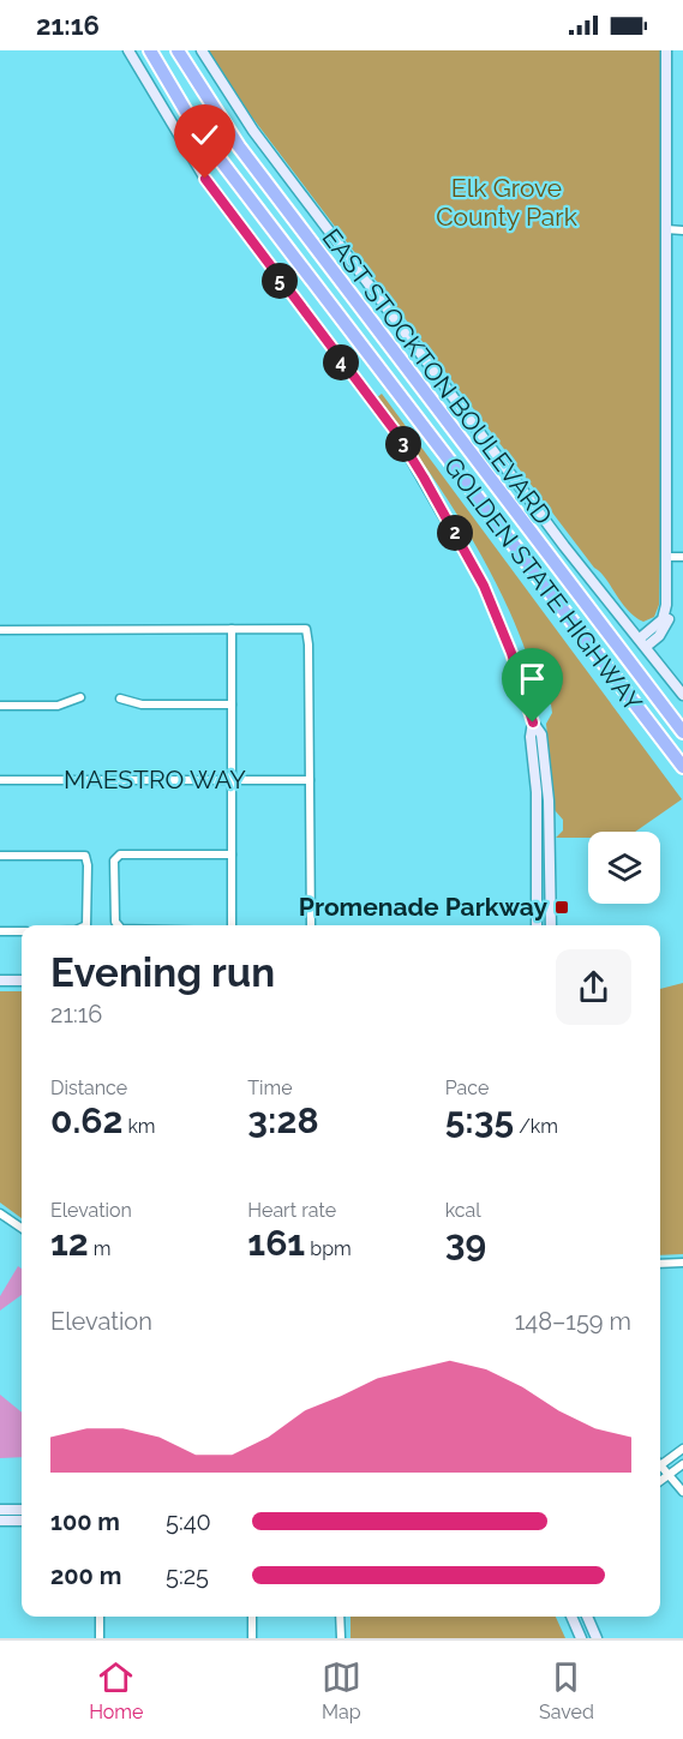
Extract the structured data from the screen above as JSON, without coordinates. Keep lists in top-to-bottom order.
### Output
{
  "streets": {
    "highway": ["GOLDEN STATE HIGHWAY"],
    "main road": ["EAST STOCKTON BOULEVARD"],
    "street": ["MAESTRO WAY"]
  },
  "parks": ["Elk Grove County Park"],
  "places": {
    "transit": ["Promenade Parkway"]
  },
  "page": {
    "status": "21:16",
    "pins": [
      "5",
      "4",
      "3",
      "2"
    ],
    "heading": ["Evening run", "21:16"],
    "stats": [
      ["Distance", "0.62 km"],
      ["Time", "3:28"],
      ["Pace", "5:35 /km"],
      ["Elevation", "12 m"],
      ["Heart rate", "161 bpm"],
      ["kcal", "39"]
    ],
    "chart": ["Elevation", "148–159 m"],
    "list": [
      {
        "name": "100 m",
        "note": "5:40"
      },
      {
        "name": "200 m",
        "note": "5:25"
      }
    ],
    "tabs": ["Home", "Map", "Saved"]
  }
}
